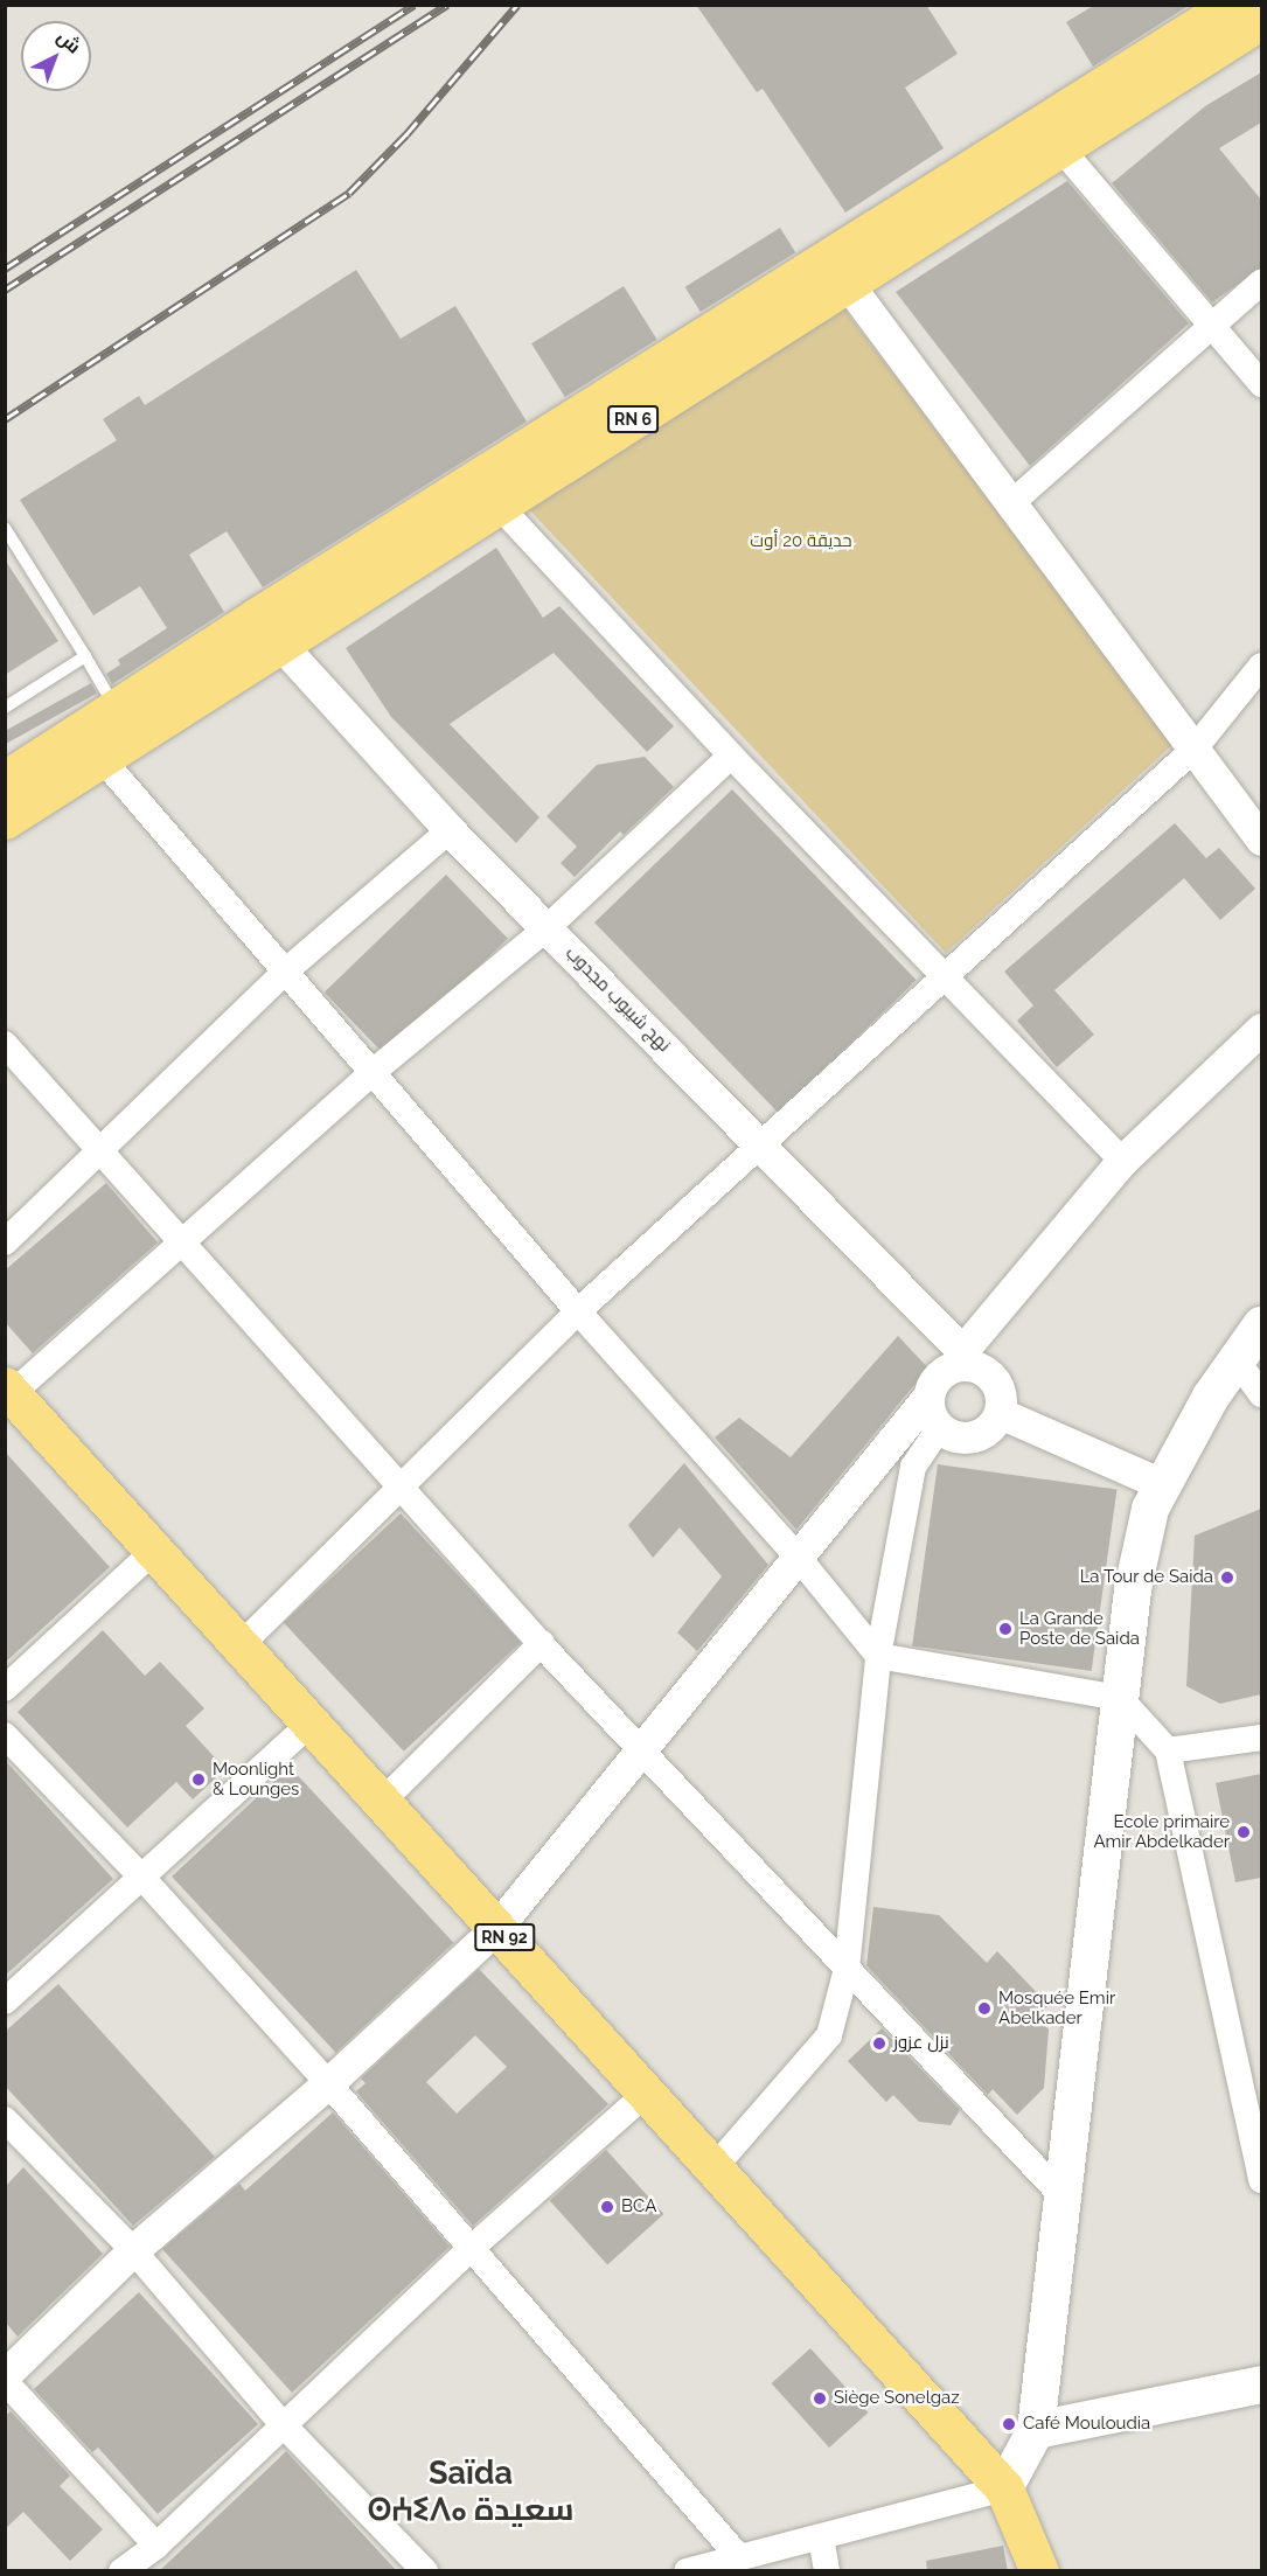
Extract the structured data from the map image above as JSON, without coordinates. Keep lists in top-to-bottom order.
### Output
{
  "streets": {
    "main road": ["RN 6", "RN 92"],
    "street": ["نهج شيبوب مجدوب"]
  },
  "crossings": [
    ["RN 6", "نهج شيبوب مجدوب"]
  ],
  "districts": ["Saïda ⵙⵄⵉⴷⴰ سعيدة"],
  "parks": ["حديقة 20 أوت"],
  "places": [
    "La Tour de Saida",
    "La Grande Poste de Saida",
    "Moonlight & Lounges",
    "Ecole primaire Amir Abdelkader",
    "Mosquée Emir Abelkader",
    "نزل عزوز",
    "BCA",
    "Siège Sonelgaz",
    "Café Mouloudia"
  ],
  "north": "top right"
}
